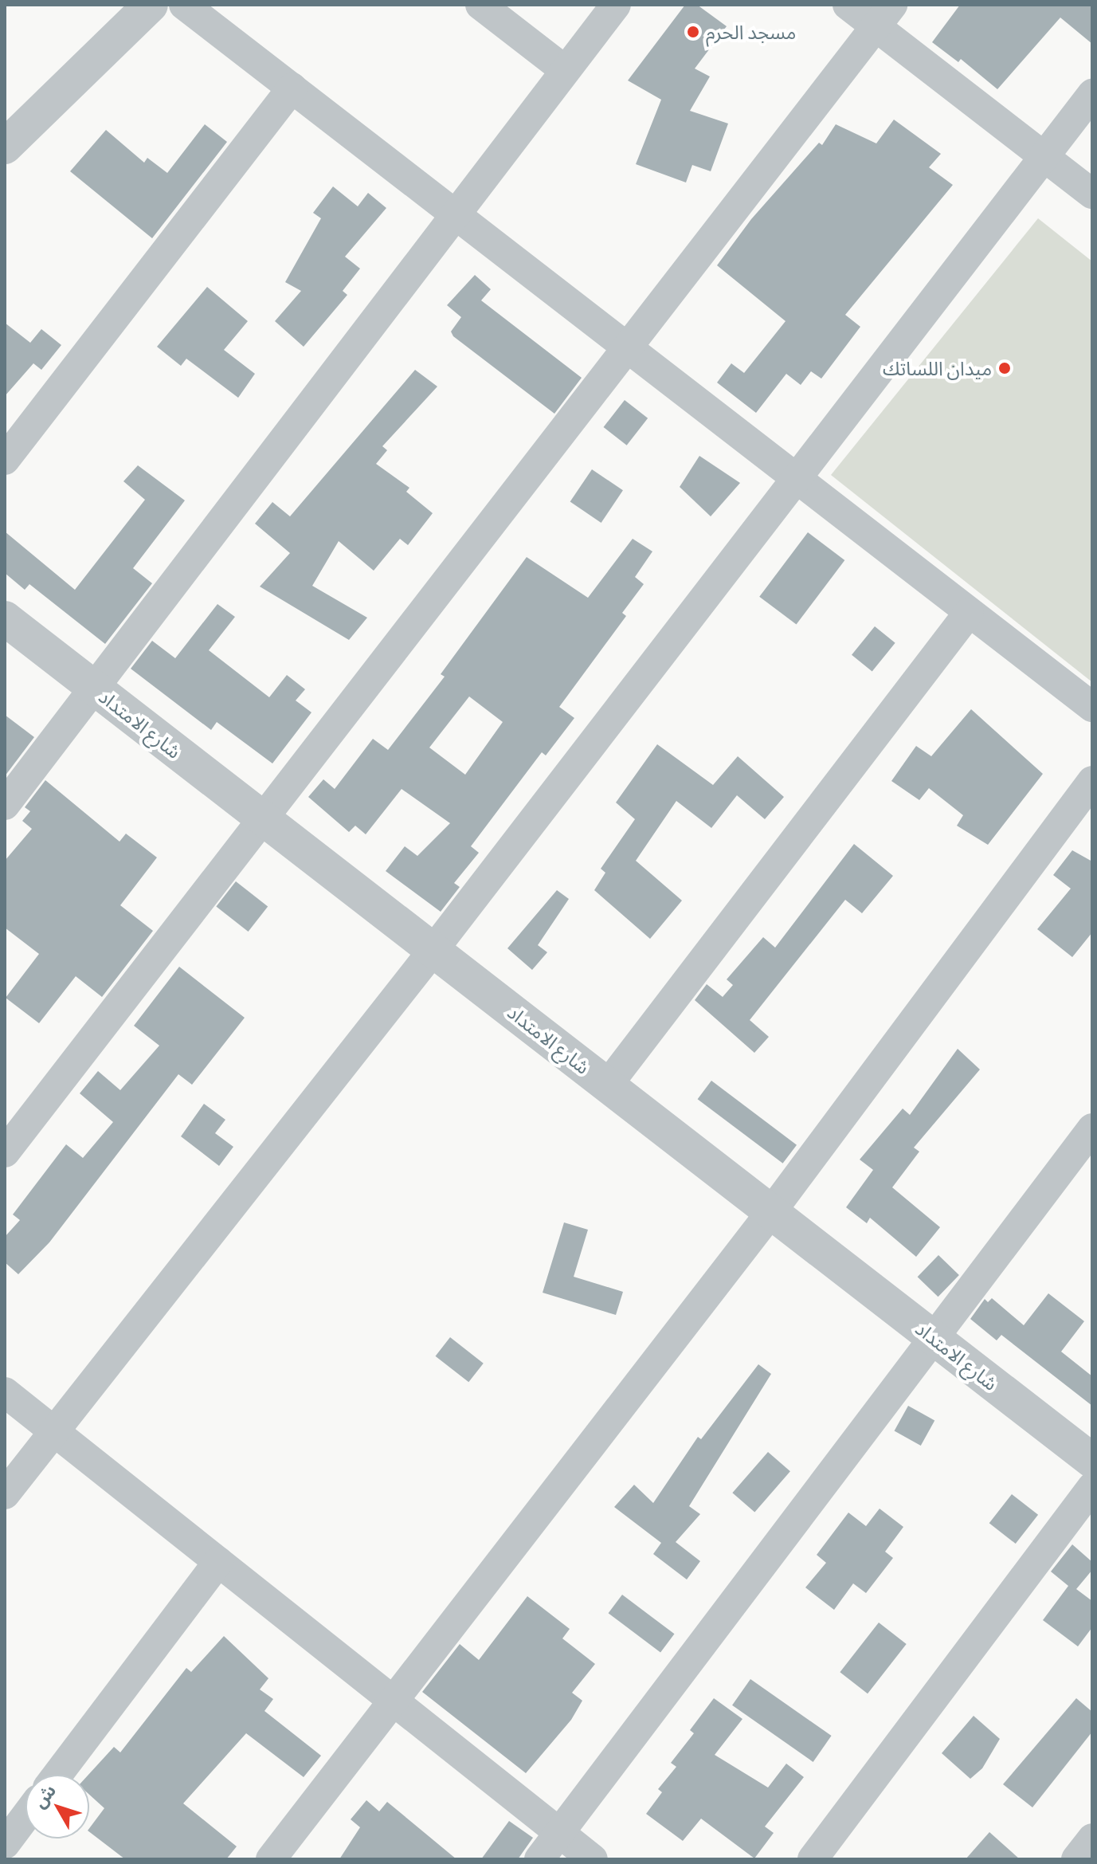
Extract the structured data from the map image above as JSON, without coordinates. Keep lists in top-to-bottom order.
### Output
{
  "streets": {
    "street": ["شارع الامتداد"]
  },
  "places": ["مسجد الحرم", "ميدان اللساتك"],
  "north": "top left"
}
